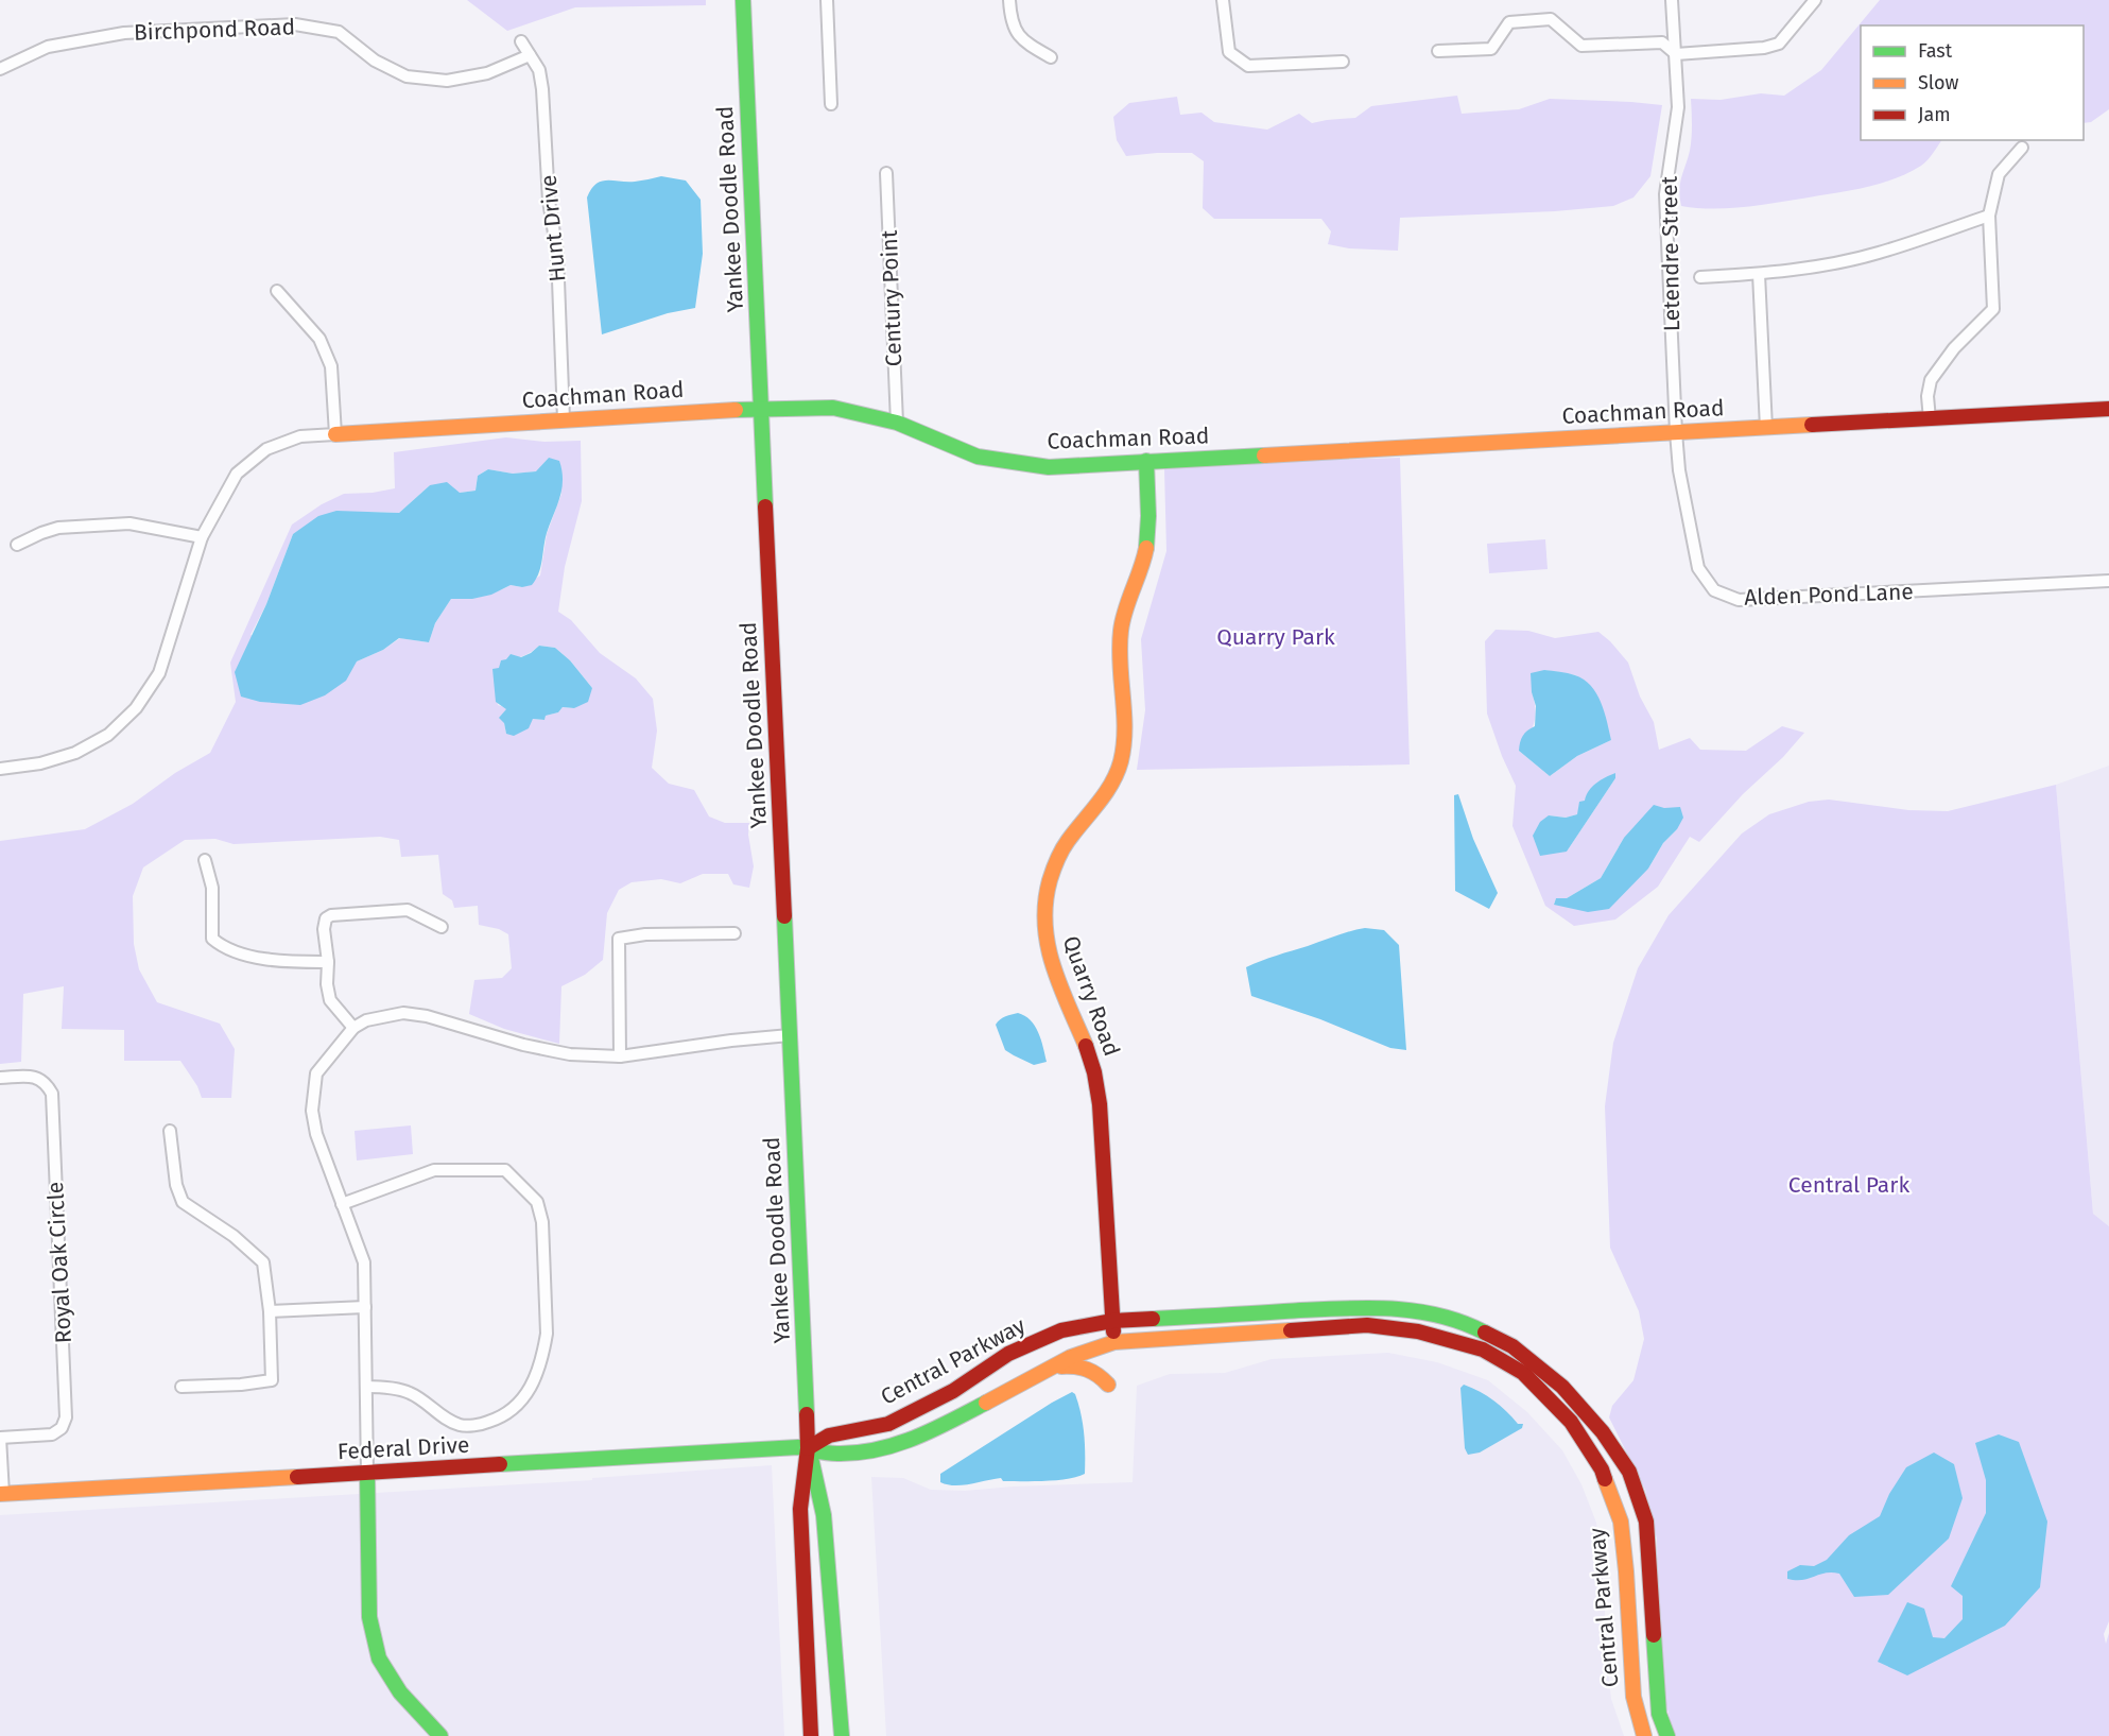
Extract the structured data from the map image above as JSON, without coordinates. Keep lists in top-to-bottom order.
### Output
{
  "streets": {
    "street": [
      "Birchpond Road",
      "Yankee Doodle Road",
      "Hunt Drive",
      "Letendre Street",
      "Century Point",
      "Coachman Road",
      "Alden Pond Lane",
      "Quarry Road",
      "Royal Oak Circle",
      "Central Parkway",
      "Federal Drive"
    ]
  },
  "crossings": [
    ["Birchpond Road", "Hunt Drive"],
    ["Yankee Doodle Road", "Coachman Road"],
    ["Yankee Doodle Road", "Central Parkway"],
    ["Yankee Doodle Road", "Federal Drive"],
    ["Hunt Drive", "Coachman Road"],
    ["Letendre Street", "Coachman Road"],
    ["Letendre Street", "Alden Pond Lane"],
    ["Century Point", "Coachman Road"],
    ["Coachman Road", "Alden Pond Lane"],
    ["Coachman Road", "Quarry Road"],
    ["Quarry Road", "Central Parkway"],
    ["Royal Oak Circle", "Federal Drive"],
    ["Central Parkway", "Federal Drive"]
  ],
  "parks": ["Quarry Park", "Central Park"],
  "legend": ["Fast", "Slow", "Jam"]
}
